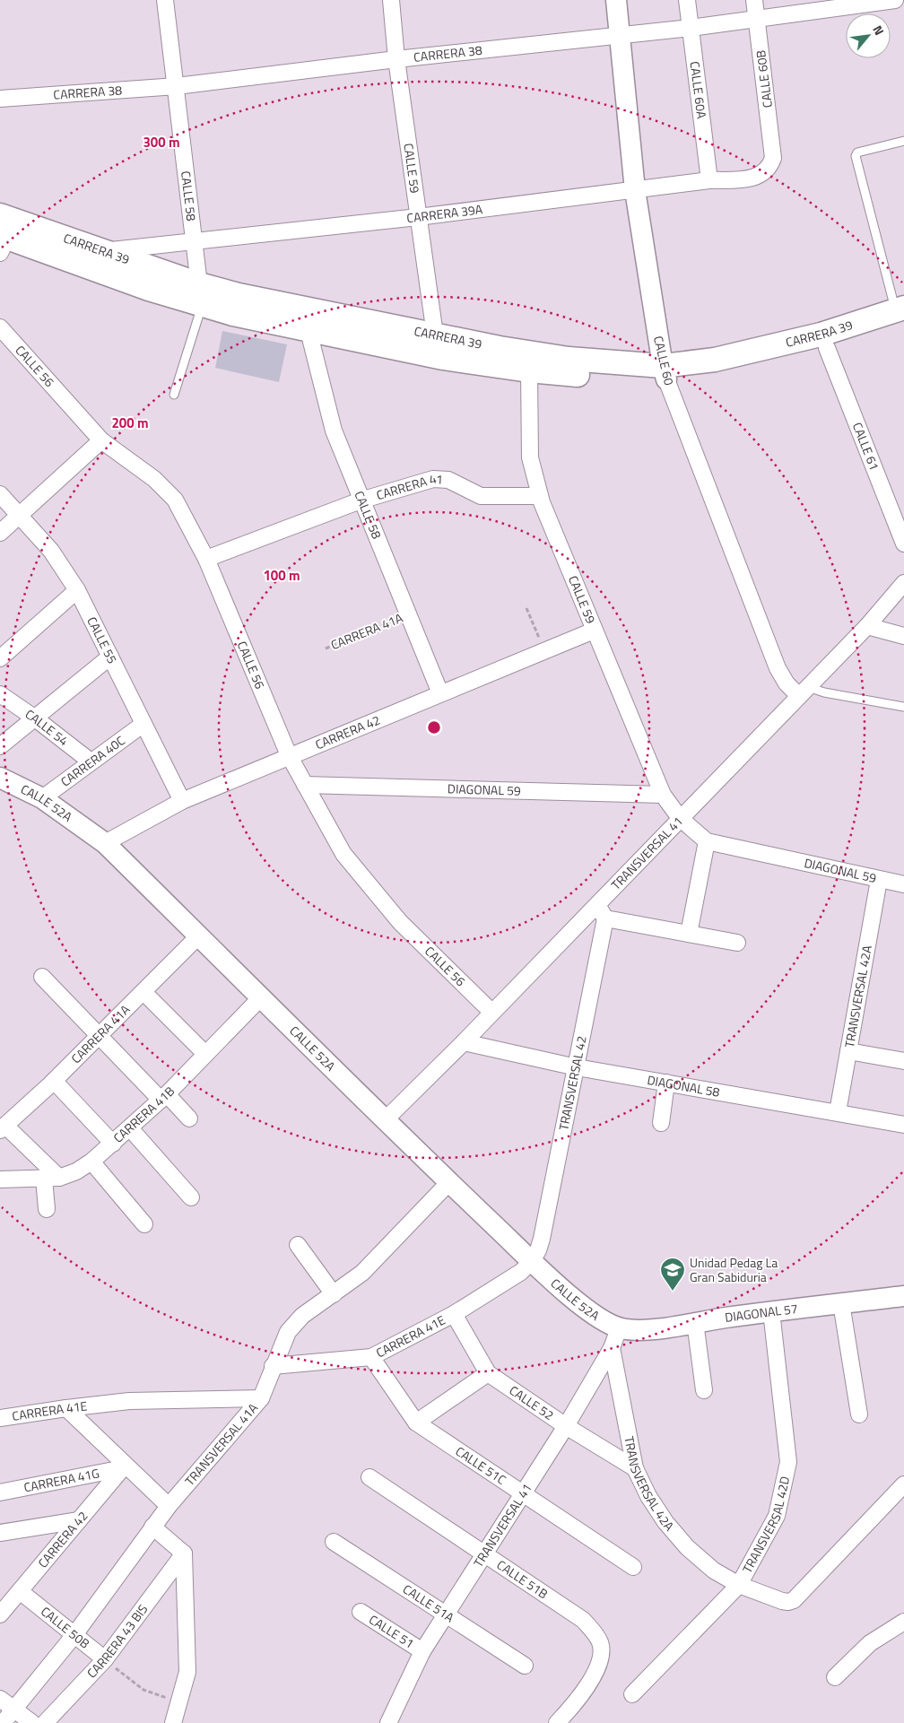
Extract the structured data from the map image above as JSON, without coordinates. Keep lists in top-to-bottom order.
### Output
{
  "streets": {
    "main road": ["CARRERA 39"],
    "street": [
      "CARRERA 38",
      "CALLE 60B",
      "CALLE 60A",
      "CALLE 59",
      "CALLE 58",
      "CARRERA 39A",
      "CALLE 60",
      "CALLE 56",
      "CALLE 61",
      "CARRERA 41",
      "CARRERA 41A",
      "CALLE 55",
      "CALLE 54",
      "CARRERA 42",
      "CARRERA 40C",
      "DIAGONAL 59",
      "CALLE 52A",
      "TRANSVERSAL 41",
      "TRANSVERSAL 42A",
      "TRANSVERSAL 42",
      "DIAGONAL 58",
      "CARRERA 41B",
      "DIAGONAL 57",
      "CARRERA 41E",
      "CALLE 52",
      "TRANSVERSAL 41A",
      "CALLE 51C",
      "CARRERA 41G",
      "TRANSVERSAL 42D",
      "CALLE 51B",
      "CALLE 51A",
      "CALLE 50B",
      "CALLE 51",
      "CARRERA 43 BIS"
    ]
  },
  "crossings": [
    ["CARRERA 38", "CALLE 60B"],
    ["CARRERA 38", "CALLE 60A"],
    ["CARRERA 38", "CALLE 59"],
    ["CARRERA 38", "CALLE 58"],
    ["CARRERA 38", "CALLE 60"],
    ["CALLE 60B", "CARRERA 39A"],
    ["CALLE 60A", "CARRERA 39A"],
    ["CALLE 59", "CARRERA 39A"],
    ["CALLE 59", "CARRERA 39"],
    ["CALLE 59", "CARRERA 41"],
    ["CALLE 59", "CARRERA 42"],
    ["CALLE 59", "DIAGONAL 59"],
    ["CALLE 59", "TRANSVERSAL 41"],
    ["CALLE 58", "CARRERA 39A"],
    ["CALLE 58", "CARRERA 39"],
    ["CALLE 58", "CARRERA 41"],
    ["CALLE 58", "CARRERA 41A"],
    ["CALLE 58", "CARRERA 42"],
    ["CARRERA 39A", "CARRERA 39"],
    ["CARRERA 39A", "CALLE 60"],
    ["CARRERA 39", "CALLE 60"],
    ["CARRERA 39", "CALLE 61"],
    ["CALLE 60", "TRANSVERSAL 41"],
    ["CALLE 56", "CARRERA 41"],
    ["CALLE 56", "CARRERA 42"],
    ["CALLE 56", "DIAGONAL 59"],
    ["CALLE 56", "TRANSVERSAL 41"],
    ["CARRERA 41A", "CALLE 52A"],
    ["CALLE 55", "CARRERA 42"],
    ["CALLE 55", "CARRERA 40C"],
    ["CALLE 54", "CARRERA 40C"],
    ["CARRERA 42", "CALLE 52A"],
    ["CARRERA 42", "CARRERA 41G"],
    ["CARRERA 42", "CALLE 50B"],
    ["CARRERA 40C", "CALLE 52A"],
    ["DIAGONAL 59", "TRANSVERSAL 41"],
    ["DIAGONAL 59", "TRANSVERSAL 42A"],
    ["CALLE 52A", "TRANSVERSAL 41"],
    ["CALLE 52A", "TRANSVERSAL 42"],
    ["CALLE 52A", "CARRERA 41B"],
    ["CALLE 52A", "DIAGONAL 57"],
    ["CALLE 52A", "CARRERA 41E"],
    ["CALLE 52A", "TRANSVERSAL 41A"],
    ["TRANSVERSAL 41", "TRANSVERSAL 42A"],
    ["TRANSVERSAL 41", "DIAGONAL 58"],
    ["TRANSVERSAL 41", "DIAGONAL 57"],
    ["TRANSVERSAL 41", "CALLE 52"],
    ["TRANSVERSAL 41", "CALLE 51C"],
    ["TRANSVERSAL 41", "CALLE 51B"],
    ["TRANSVERSAL 41", "CALLE 51A"],
    ["TRANSVERSAL 41", "CALLE 51"],
    ["TRANSVERSAL 42A", "DIAGONAL 58"],
    ["TRANSVERSAL 42A", "CALLE 52"],
    ["TRANSVERSAL 42A", "TRANSVERSAL 42D"],
    ["TRANSVERSAL 42", "DIAGONAL 58"],
    ["TRANSVERSAL 42", "CARRERA 41E"],
    ["DIAGONAL 57", "TRANSVERSAL 42D"],
    ["CARRERA 41E", "CALLE 52"],
    ["CARRERA 41E", "TRANSVERSAL 41A"],
    ["CARRERA 41E", "CALLE 51C"],
    ["TRANSVERSAL 41A", "CALLE 50B"],
    ["CALLE 50B", "CARRERA 43 BIS"]
  ],
  "places": {
    "school or university": ["Unidad Pedag La Gran Sabiduria"]
  },
  "north": "top right",
  "rings": ["300 m", "200 m", "100 m"]
}
